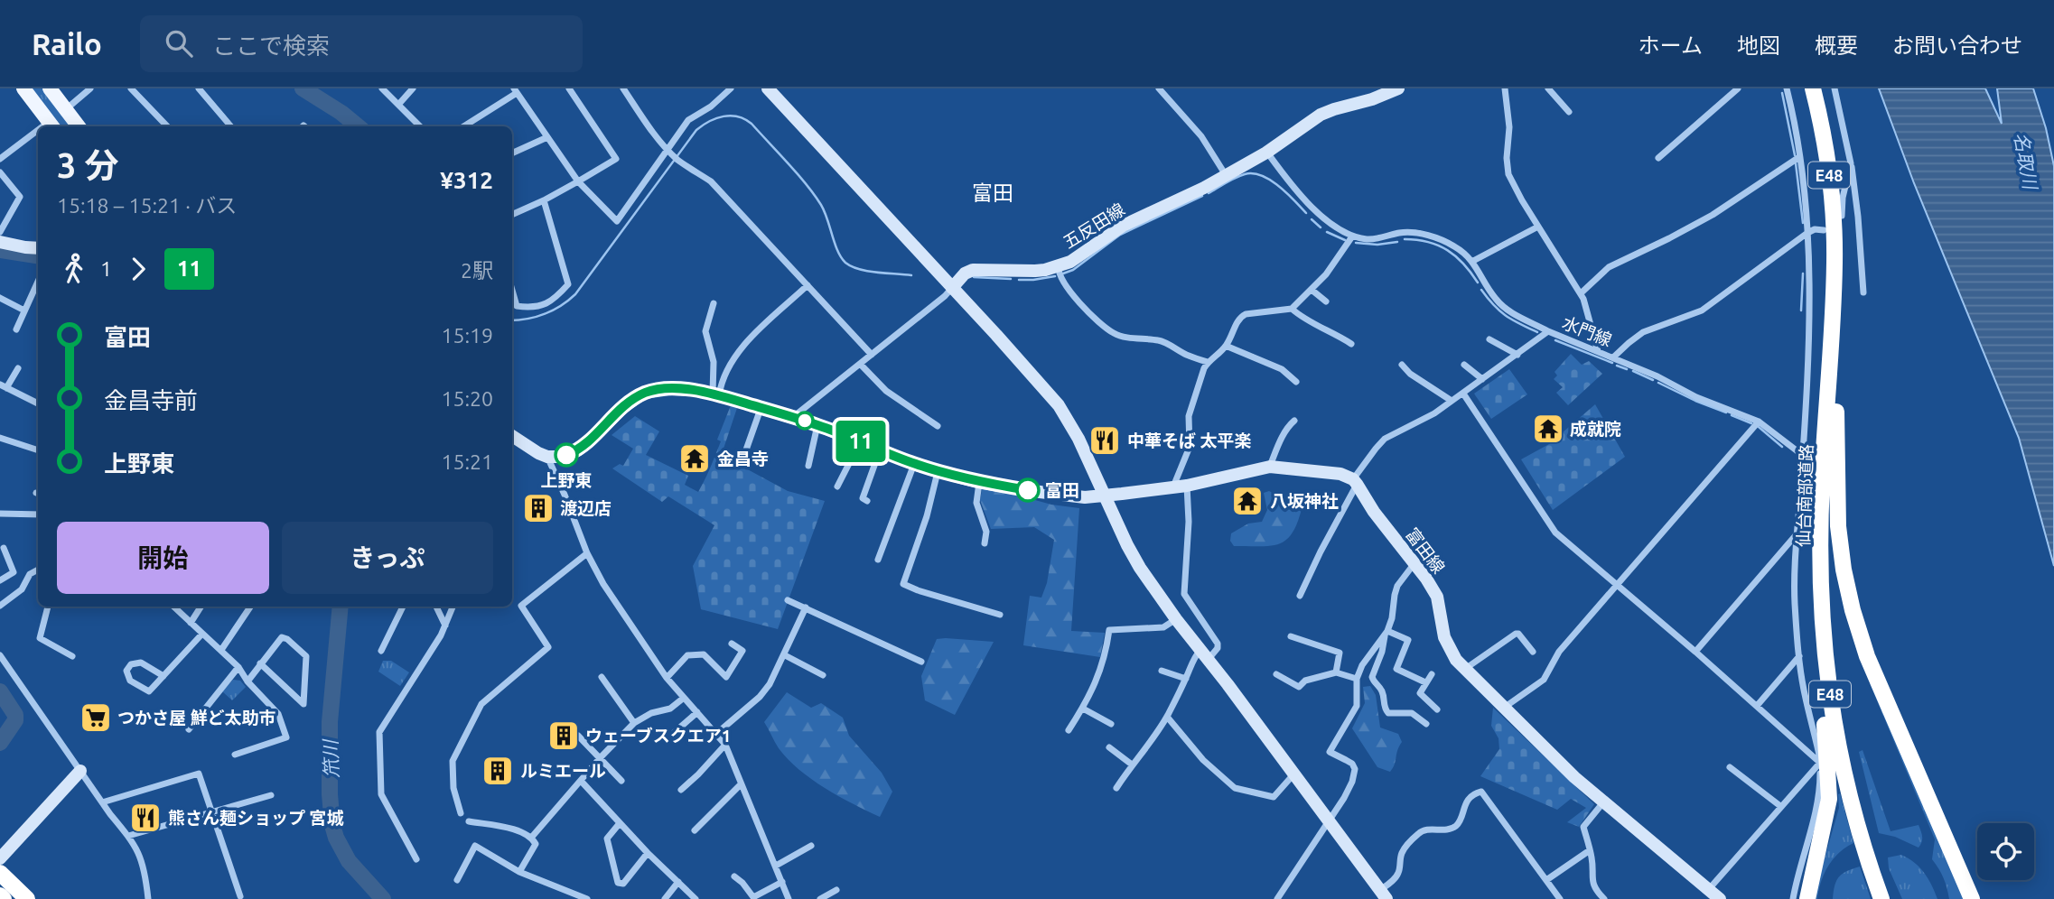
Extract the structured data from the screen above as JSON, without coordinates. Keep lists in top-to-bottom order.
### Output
{
  "streets": {
    "highway": ["E48", "仙台南部道路"],
    "street": ["五反田線", "水門線", "富田線"]
  },
  "crossings": [
    ["水門線", "富田線"]
  ],
  "districts": ["富田"],
  "water": ["名取川", "笊川"],
  "places": {
    "temple": ["成就院", "金昌寺", "八坂神社"],
    "restaurant": ["中華そば 太平楽", "熊さん麺ショップ 宮城"],
    "other": ["上野東", "富田"],
    "building": ["渡辺店", "ウェーブスクエア1", "ルミエール"],
    "supermarket": ["つかさ屋 鮮ど太助市"]
  },
  "lines": ["bus line 11"],
  "page": {
    "header": "Railo",
    "search": "ここで検索",
    "nav": [
      "ホーム",
      "地図",
      "概要",
      "お問い合わせ"
    ],
    "on_map": "11",
    "heading": ["3 分", "15:18 – 15:21 · バス", "¥312"],
    "legs": ["1", "11", "2駅"],
    "list": [
      {
        "name": "富田",
        "value": "15:19"
      },
      {
        "name": "金昌寺前",
        "value": "15:20"
      },
      {
        "name": "上野東",
        "value": "15:21"
      }
    ],
    "buttons": ["開始", "きっぷ"]
  }
}
